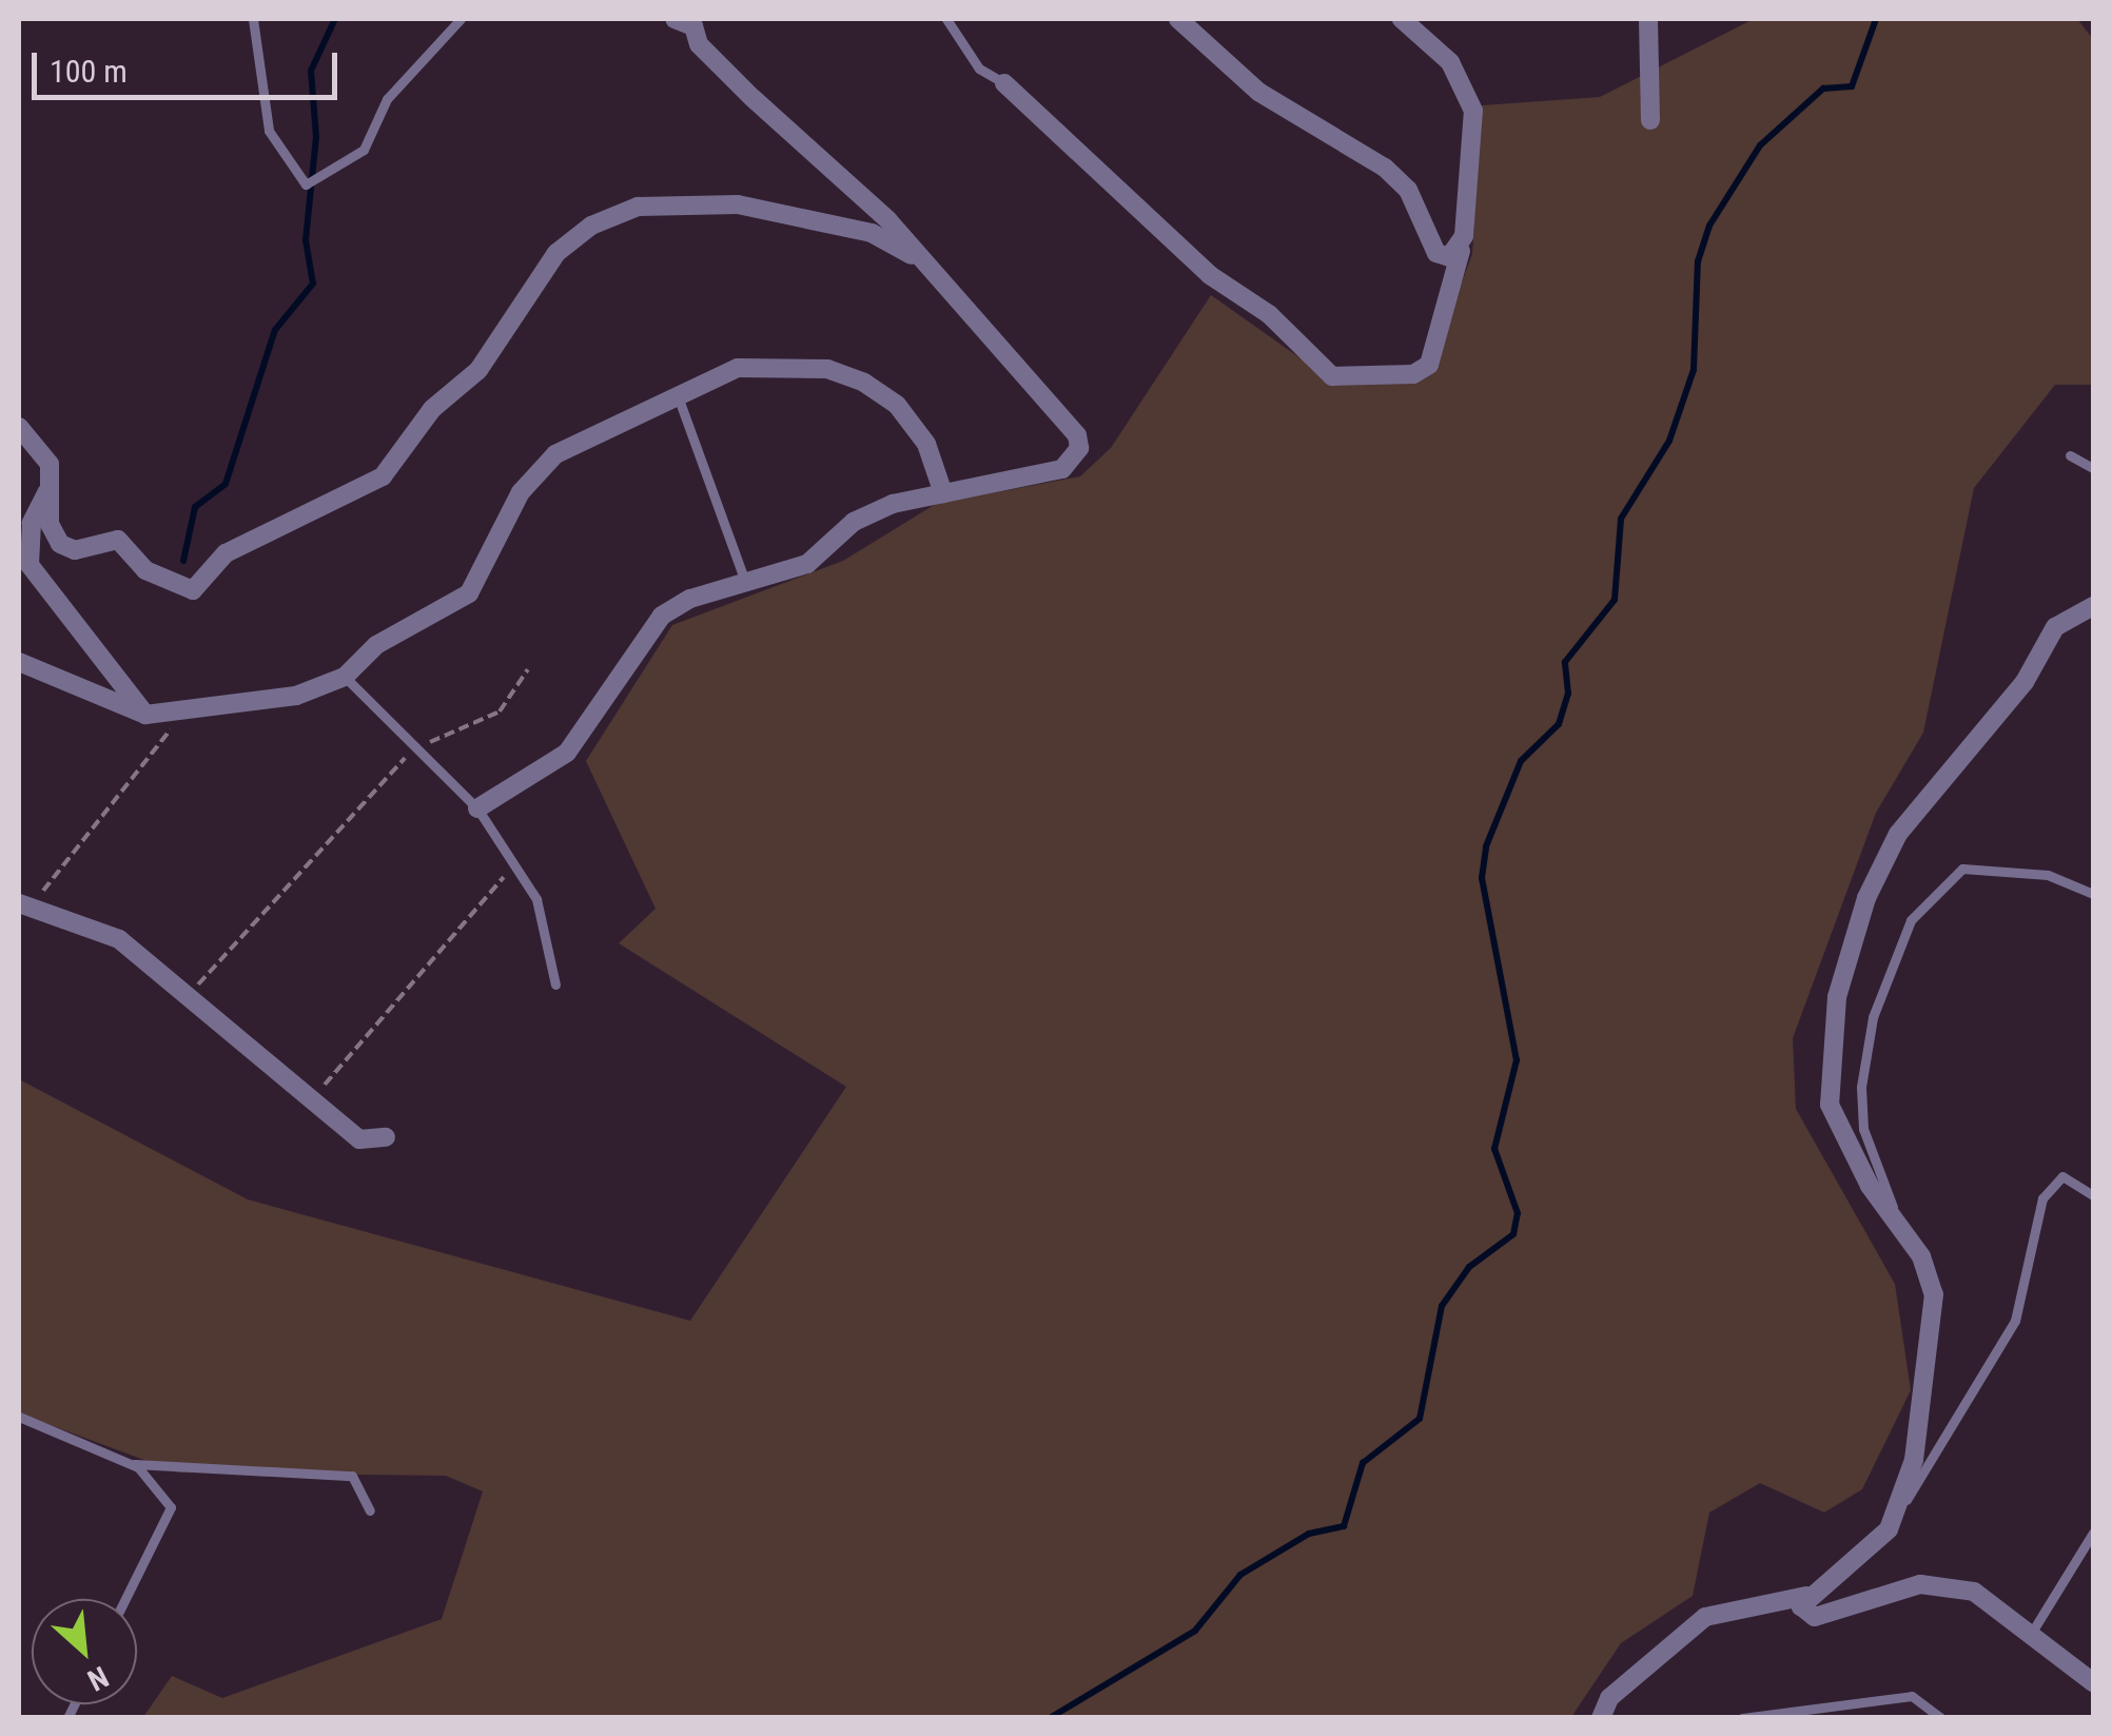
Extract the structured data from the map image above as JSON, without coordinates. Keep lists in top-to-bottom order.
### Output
{
  "scale_bar": "100 m",
  "north": "bottom right"
}
